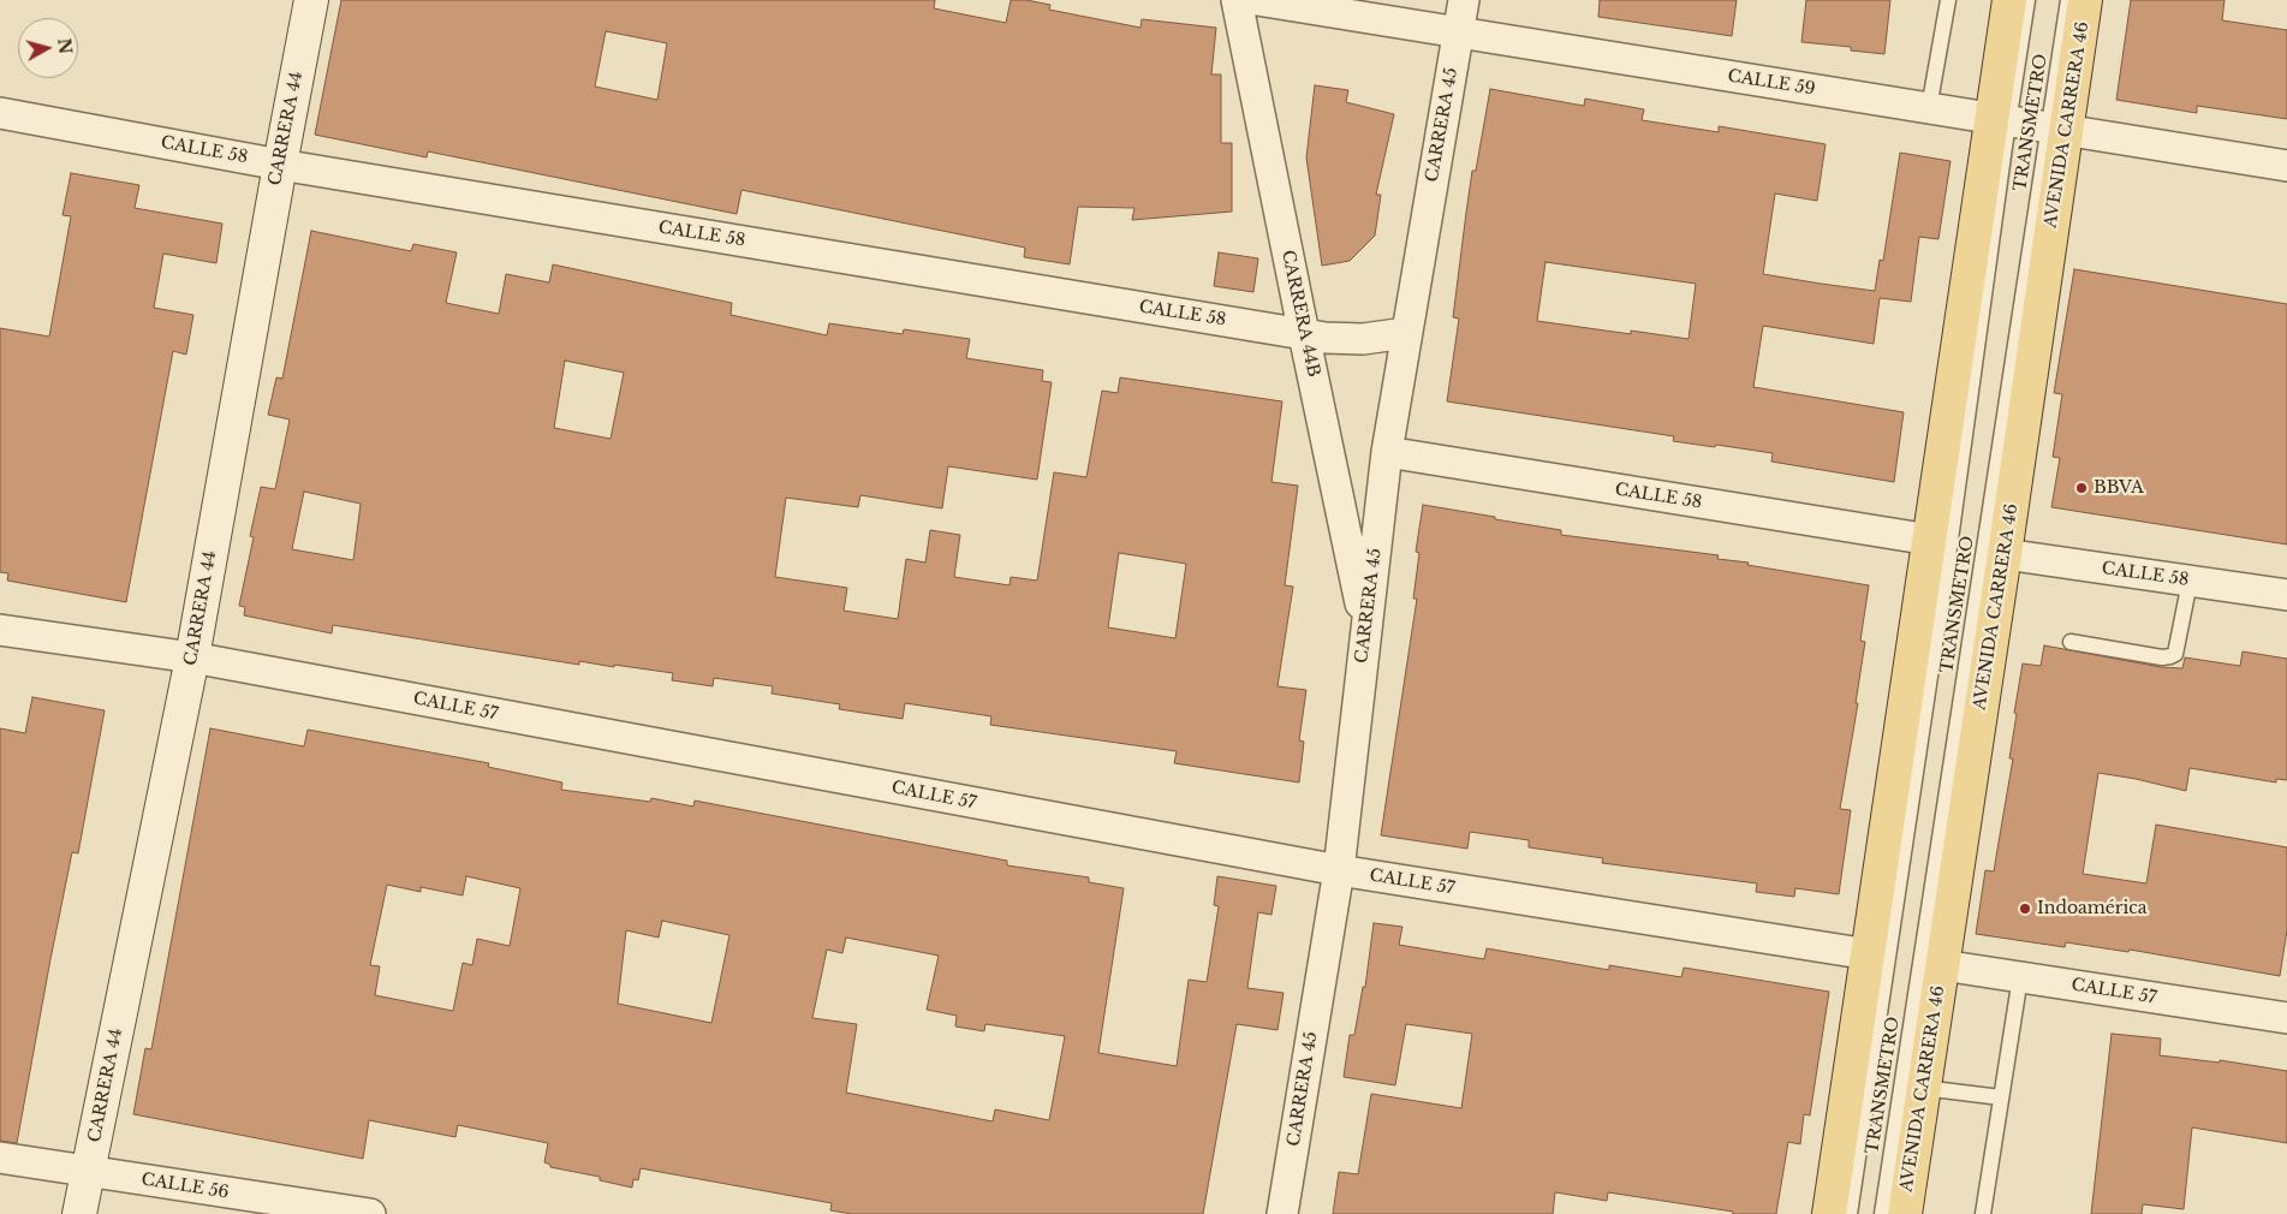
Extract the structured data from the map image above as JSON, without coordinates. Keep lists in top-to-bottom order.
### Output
{
  "streets": {
    "main road": ["AVENIDA CARRERA 46"],
    "street": [
      "CALLE 59",
      "CARRERA 45",
      "CARRERA 44",
      "CALLE 58",
      "CARRERA 44B",
      "CALLE 57",
      "CALLE 56"
    ],
    "lane": ["TRANSMETRO"]
  },
  "crossings": [
    ["CALLE 59", "TRANSMETRO"],
    ["CALLE 59", "CARRERA 45"],
    ["CALLE 59", "AVENIDA CARRERA 46"],
    ["TRANSMETRO", "AVENIDA CARRERA 46"],
    ["CARRERA 45", "CALLE 58"],
    ["CARRERA 45", "CARRERA 44B"],
    ["CARRERA 45", "CALLE 57"],
    ["AVENIDA CARRERA 46", "CALLE 58"],
    ["AVENIDA CARRERA 46", "CALLE 57"],
    ["CARRERA 44", "CALLE 58"],
    ["CARRERA 44", "CALLE 57"],
    ["CARRERA 44", "CALLE 56"],
    ["CALLE 58", "CARRERA 44B"]
  ],
  "places": ["BBVA", "Indoamérica"],
  "north": "right"
}
